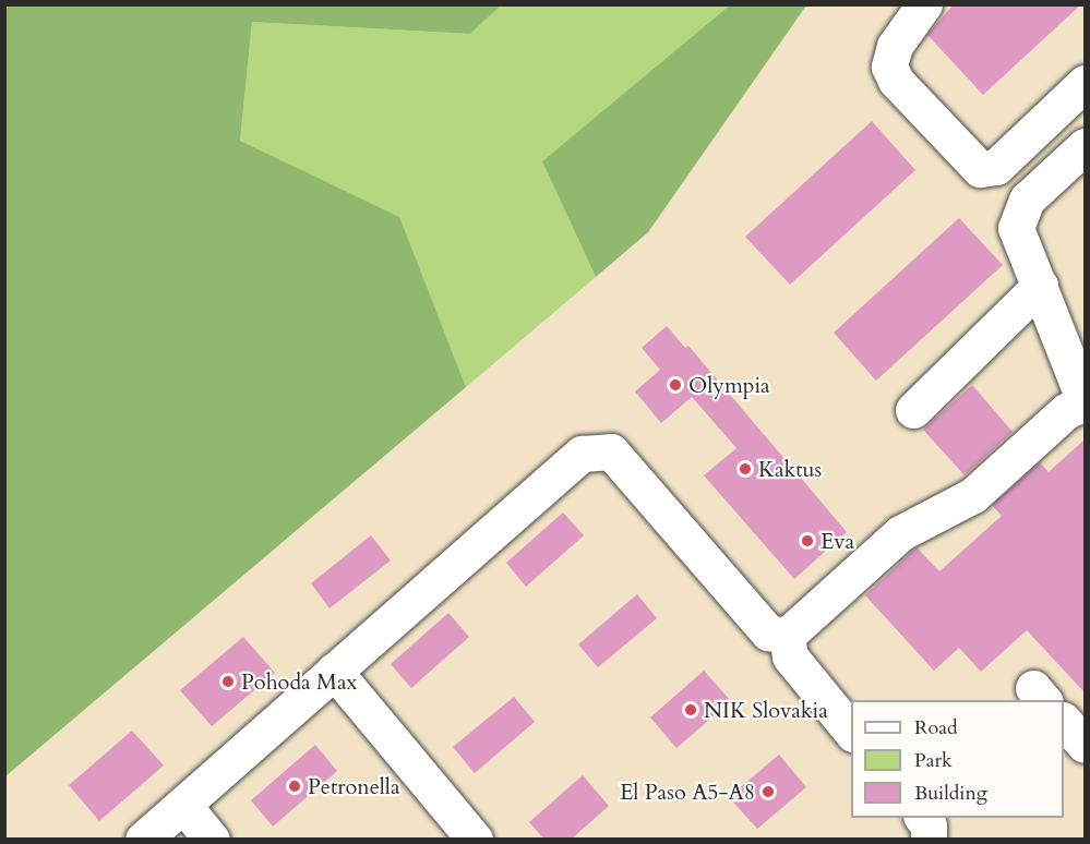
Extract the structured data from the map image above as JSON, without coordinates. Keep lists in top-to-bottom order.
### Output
{
  "places": [
    "Olympia",
    "Kaktus",
    "Eva",
    "Pohoda Max",
    "NIK Slovakia",
    "Petronella",
    "El Paso A5-A8"
  ],
  "legend": ["Road", "Park", "Building"]
}
